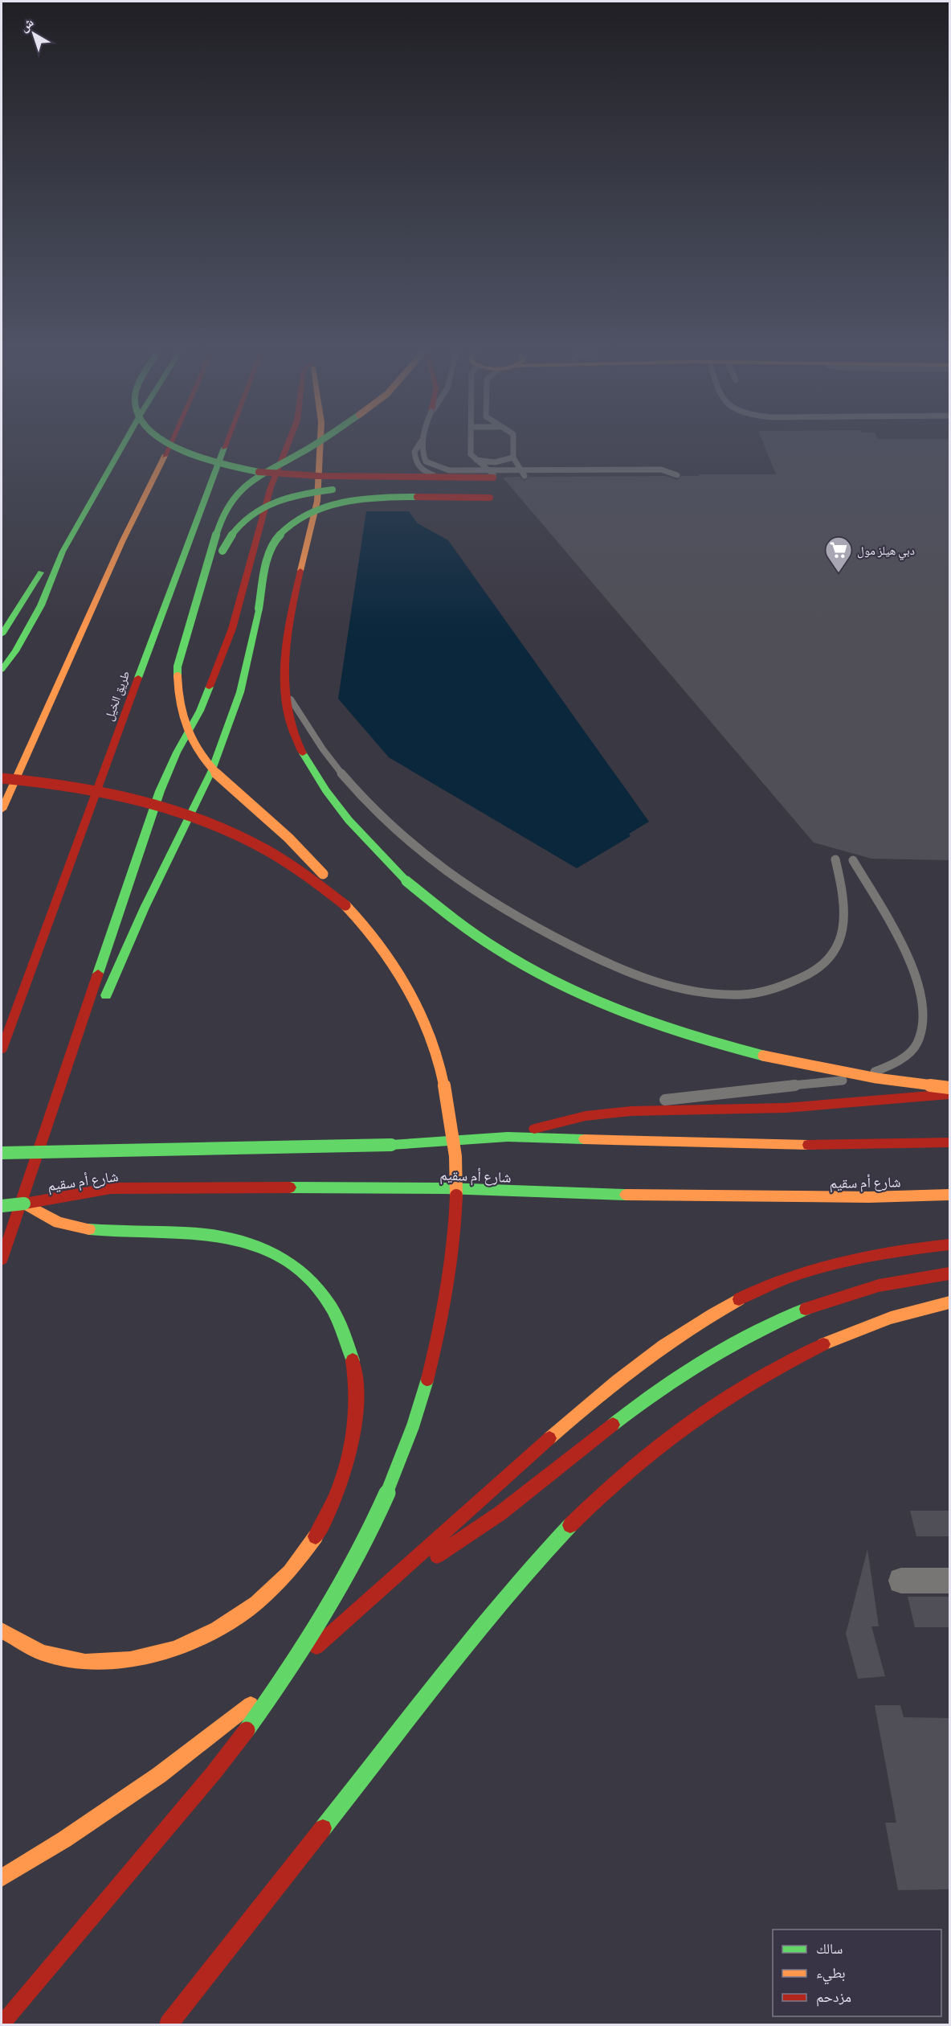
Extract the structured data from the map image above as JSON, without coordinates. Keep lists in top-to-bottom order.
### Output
{
  "streets": {
    "main road": ["طريق الخيل", "شارع أم سقيم"]
  },
  "places": {
    "supermarket": ["دبي هيلز مول"]
  },
  "legend": ["سالك", "بطيء", "مزدحم"],
  "north": "top left"
}
